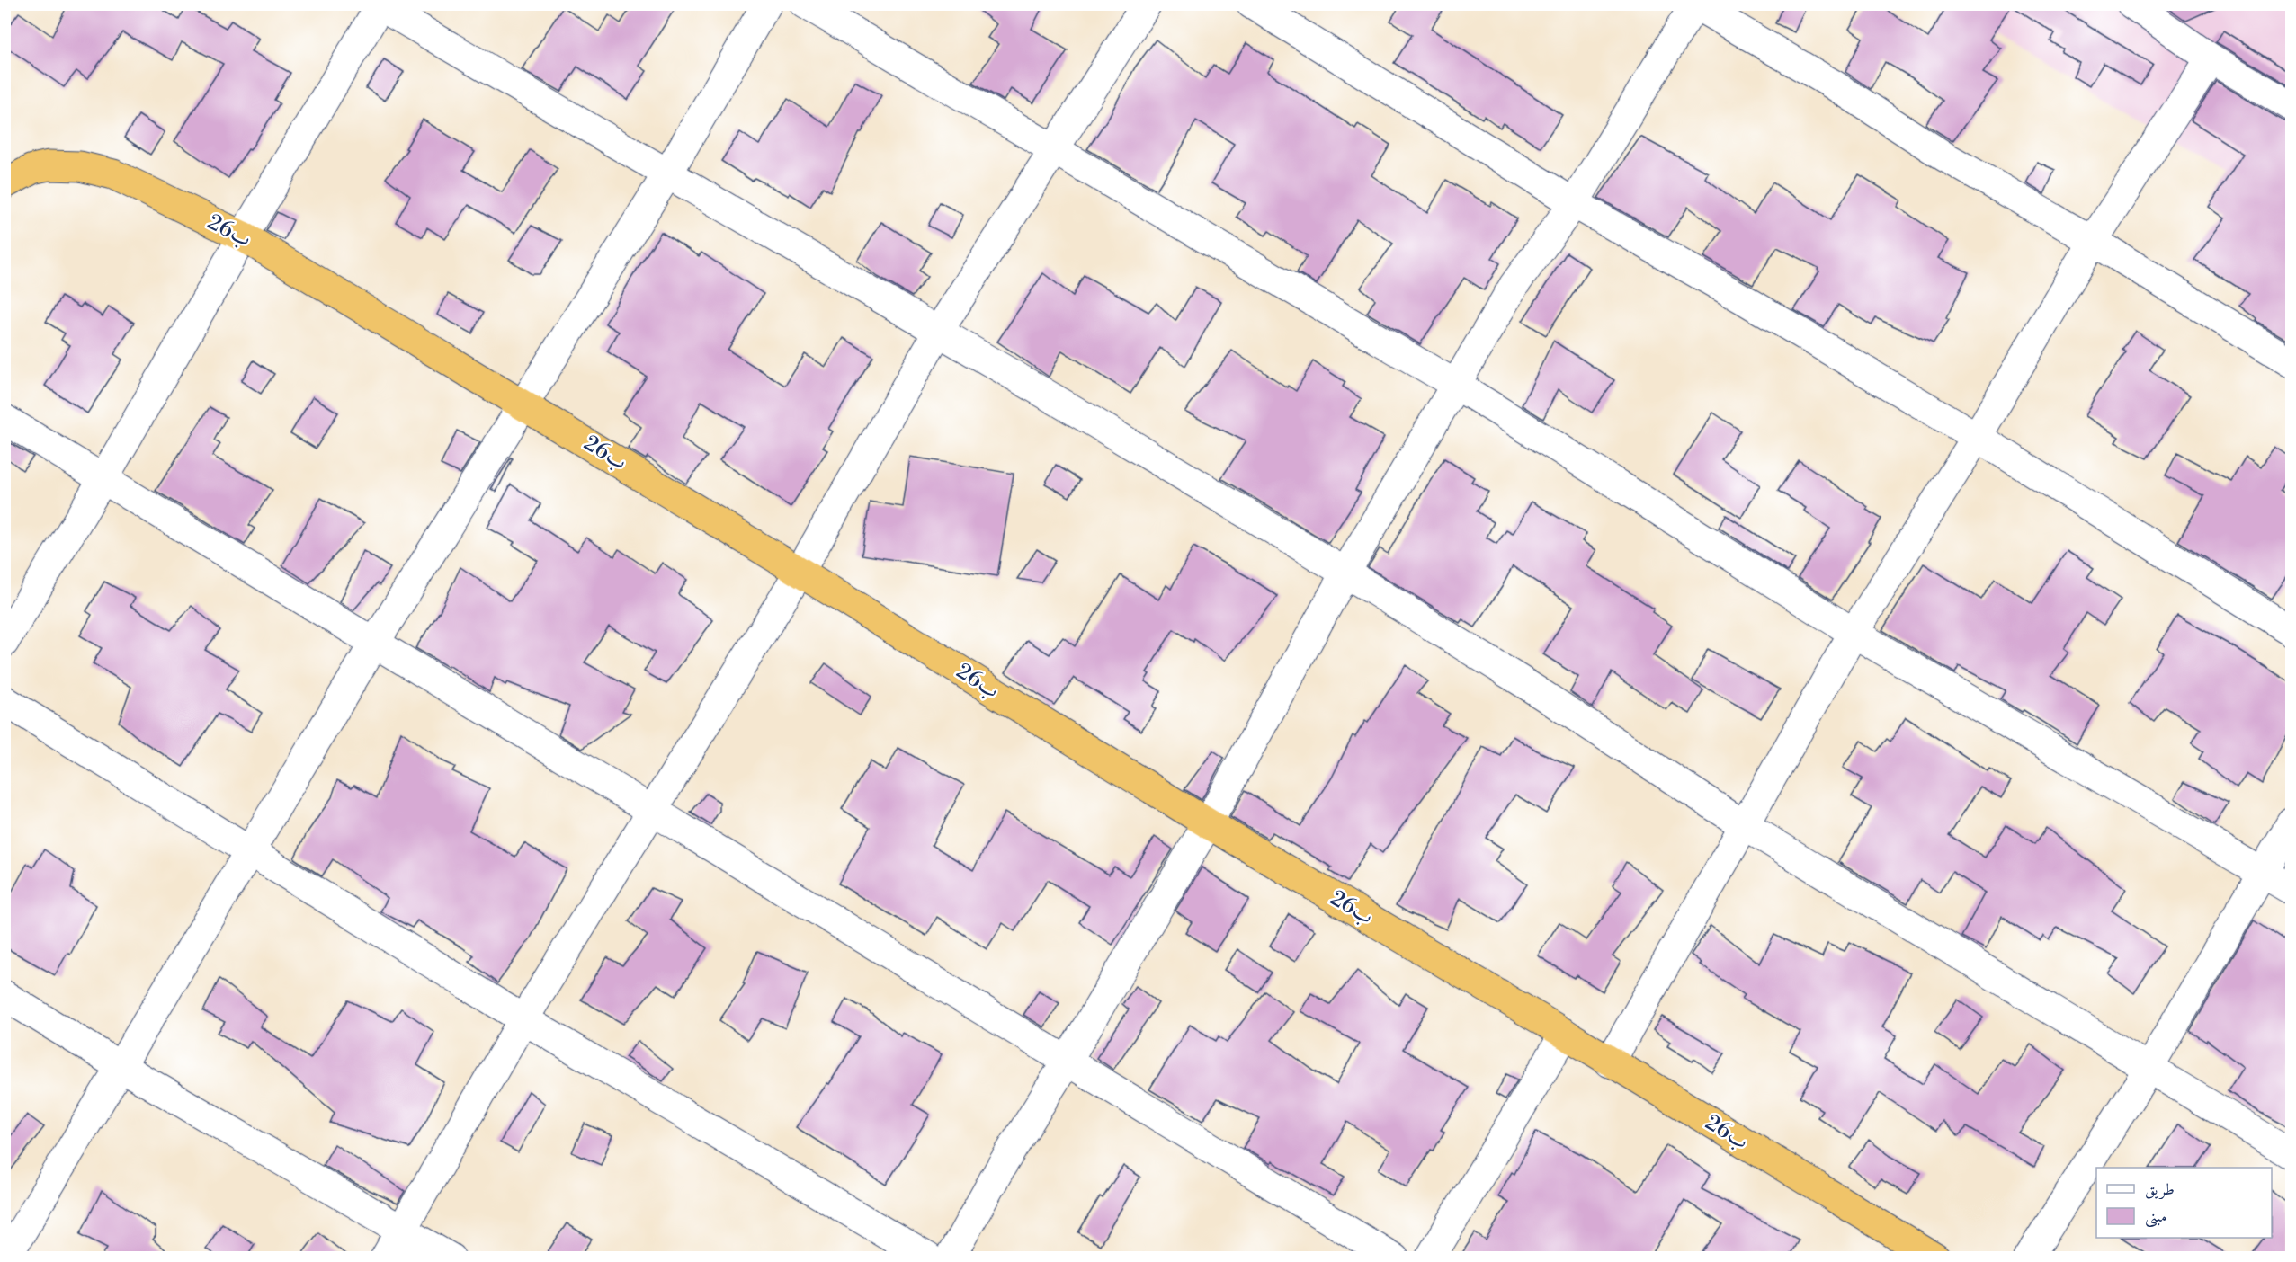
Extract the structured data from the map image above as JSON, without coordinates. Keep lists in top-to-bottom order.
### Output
{
  "streets": {
    "highway": ["26ب"]
  },
  "legend": ["طريق", "مبنى"]
}
